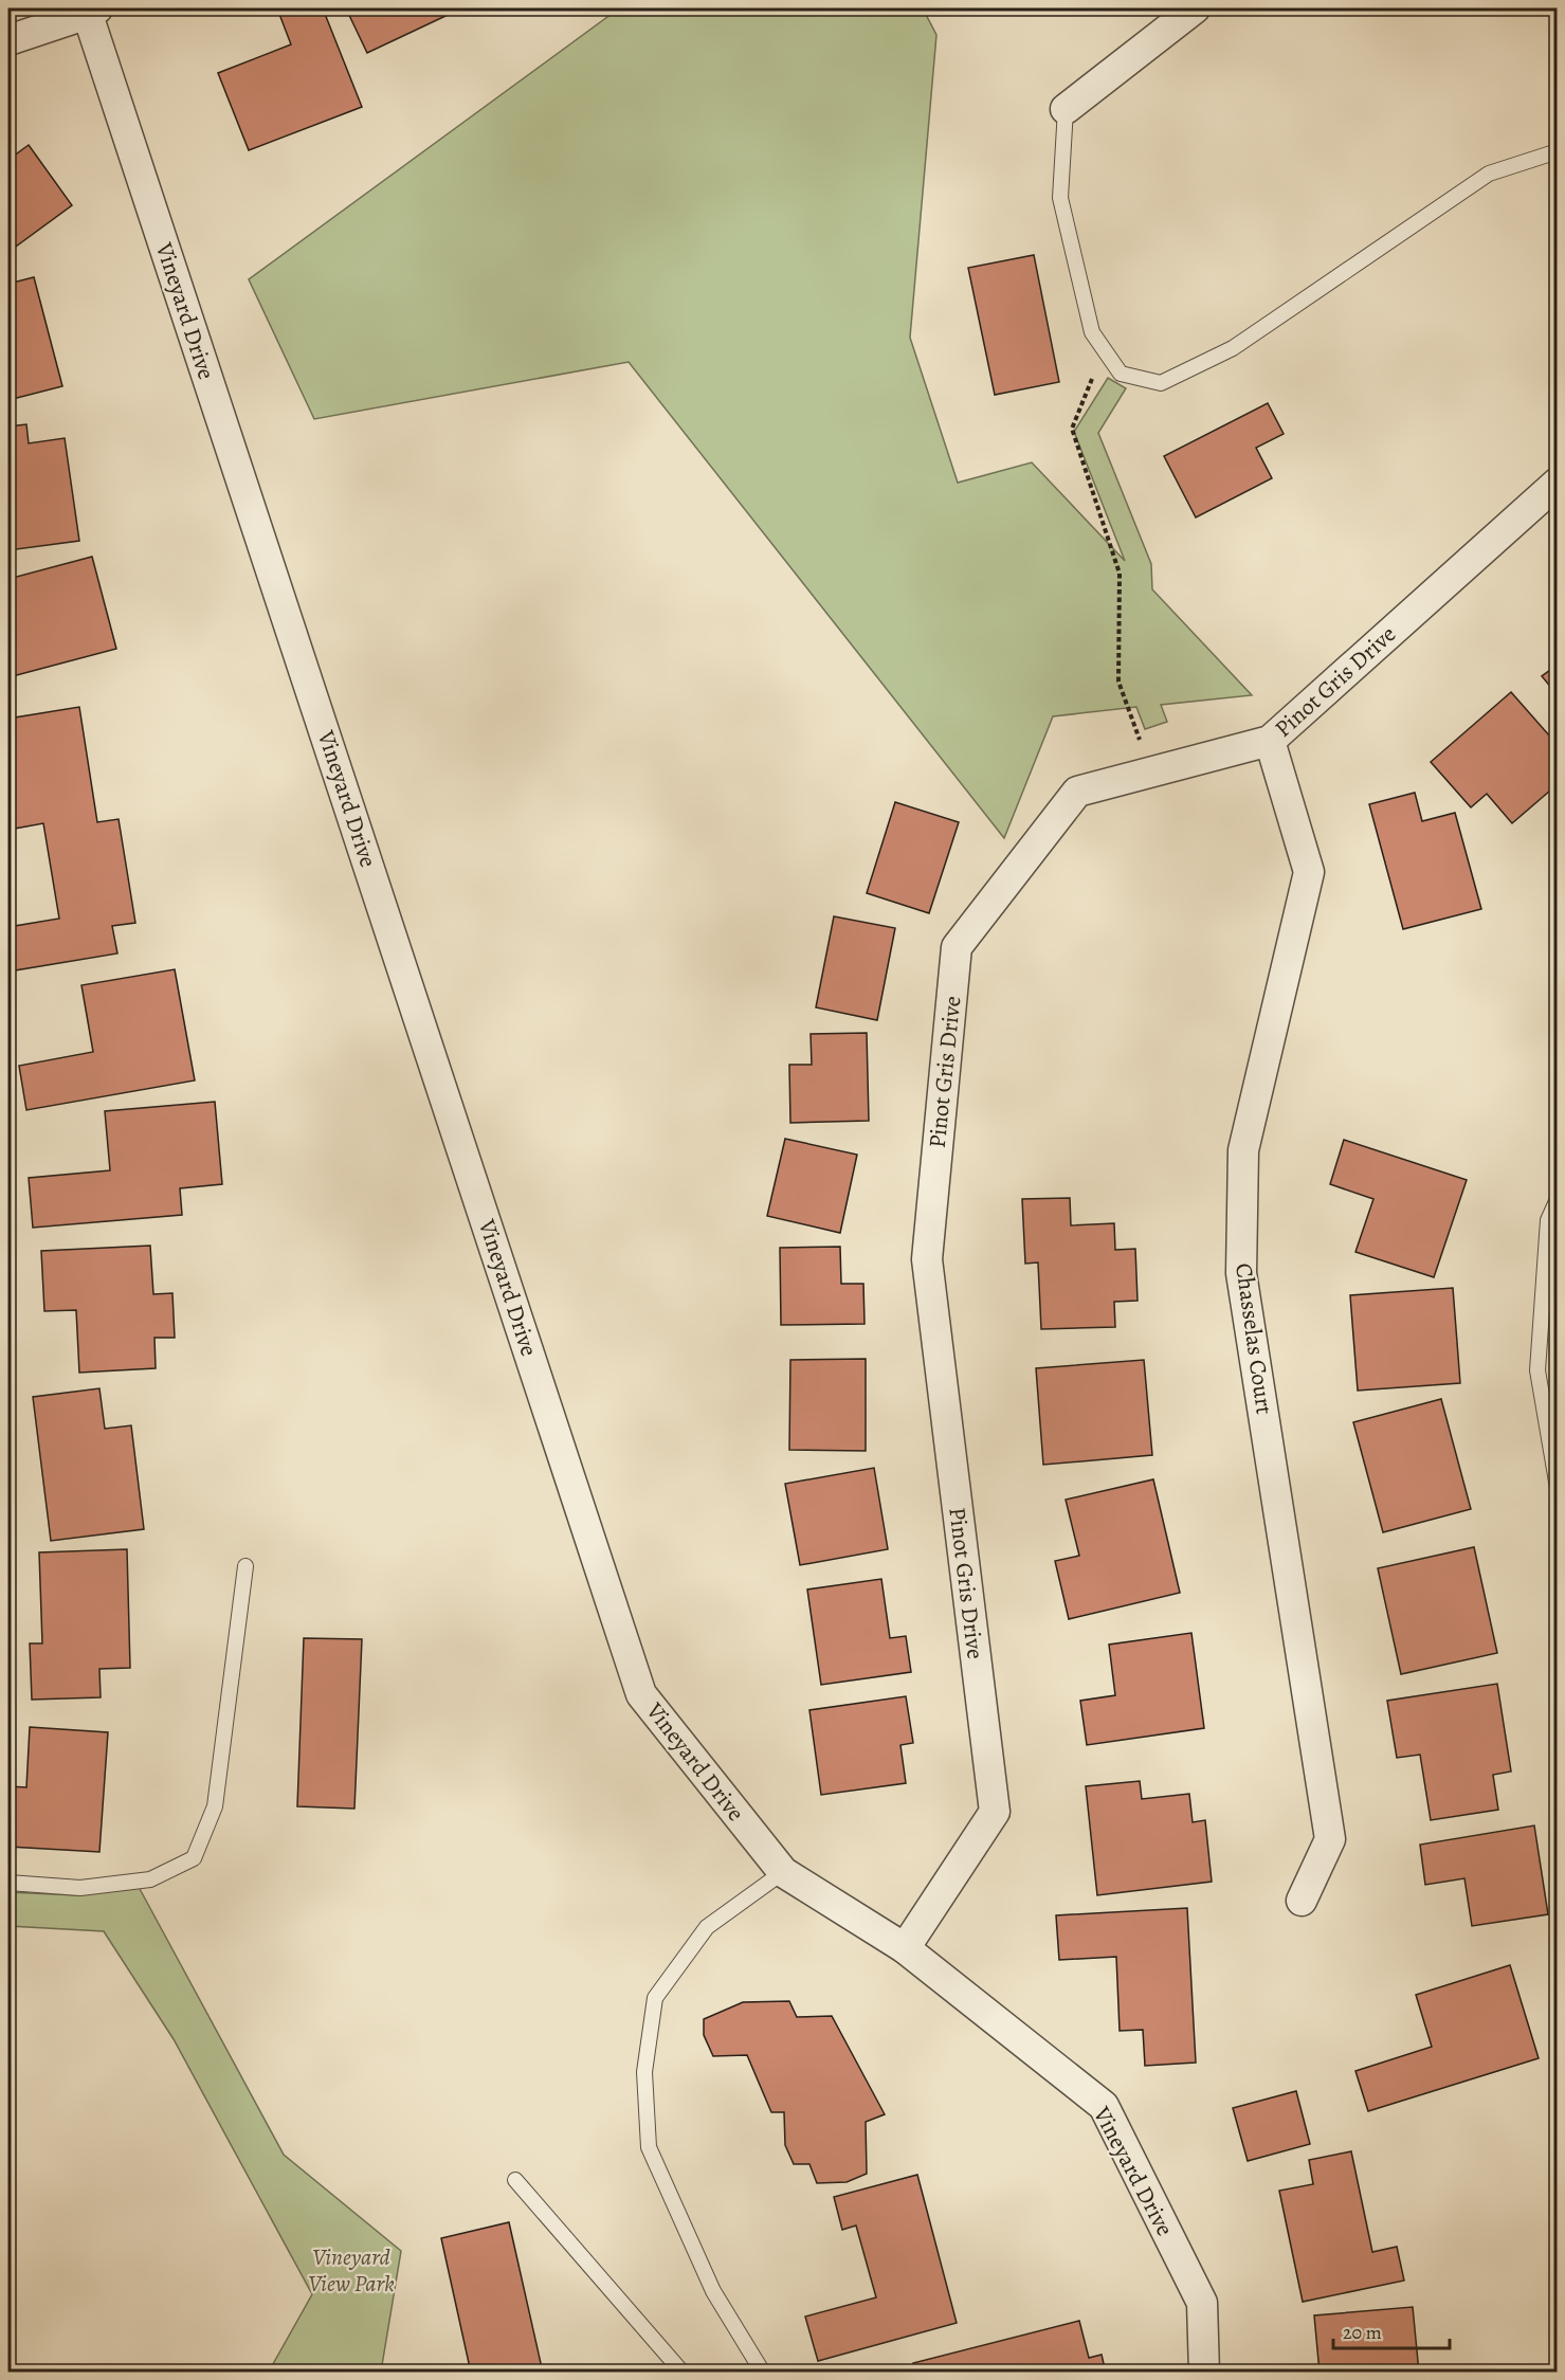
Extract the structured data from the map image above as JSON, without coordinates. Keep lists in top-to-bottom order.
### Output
{
  "streets": {
    "street": ["Vineyard Drive", "Pinot Gris Drive", "Chasselas Court"]
  },
  "crossings": [
    ["Vineyard Drive", "Pinot Gris Drive"],
    ["Pinot Gris Drive", "Chasselas Court"]
  ],
  "parks": ["Vineyard View Park"],
  "scale_bar": "20 m"
}
